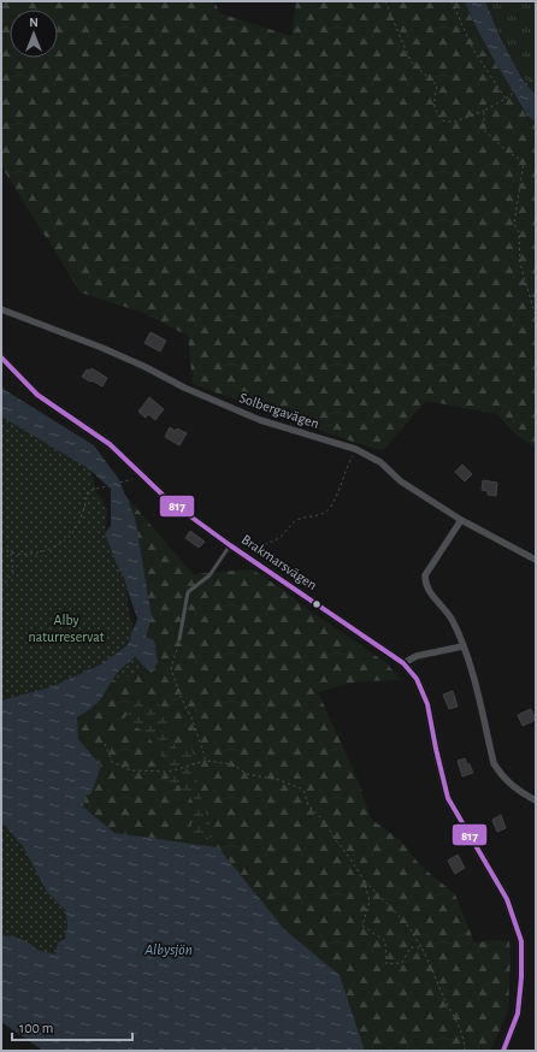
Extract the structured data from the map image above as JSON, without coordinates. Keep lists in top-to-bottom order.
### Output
{
  "streets": {
    "street": ["Solbergavägen", "Brakmarsvägen"]
  },
  "water": ["Albysjön"],
  "parks": ["Alby naturreservat"],
  "lines": ["transit line 817"],
  "scale_bar": "100 m",
  "north": "top"
}
